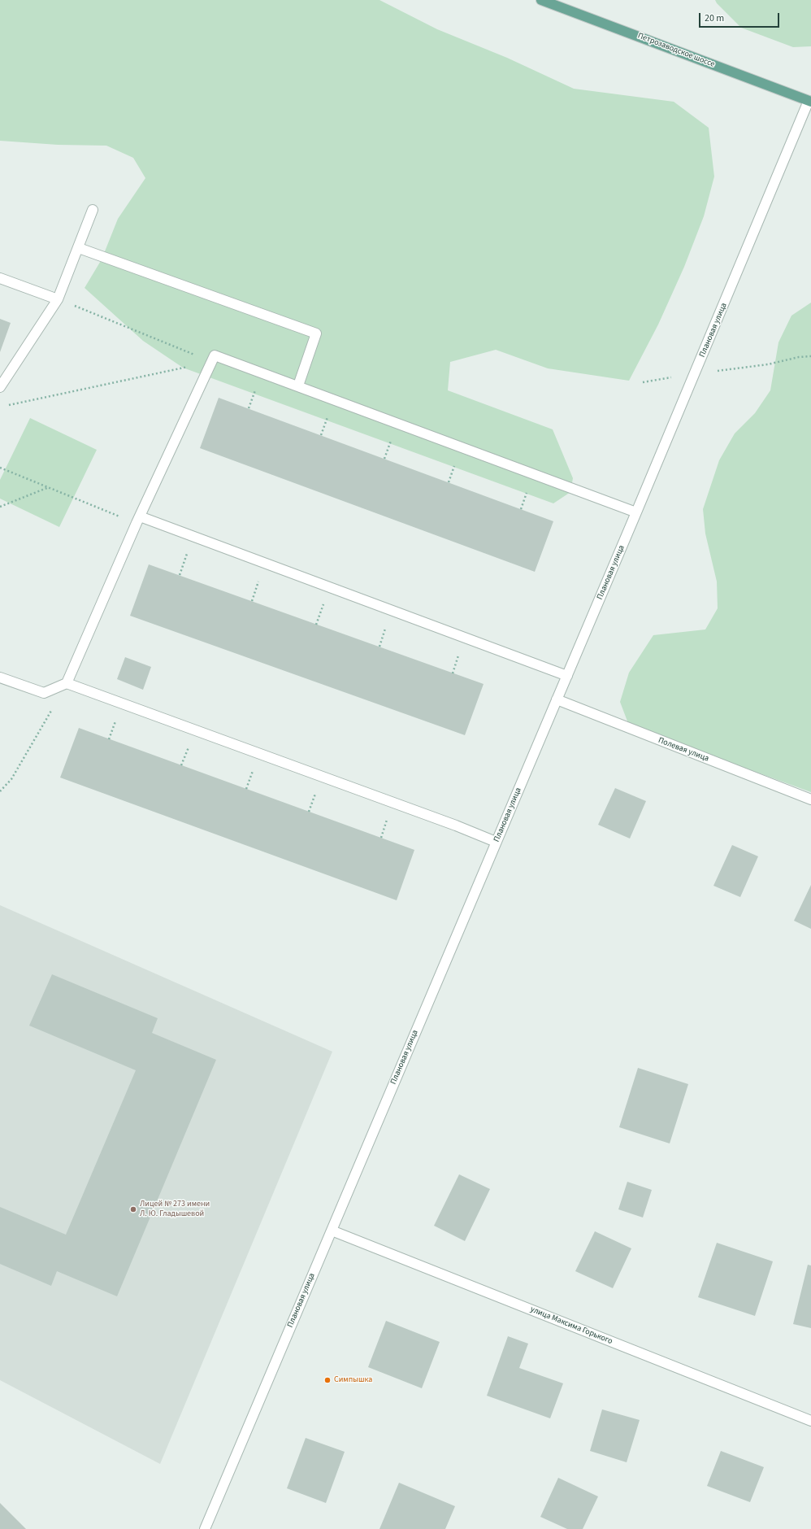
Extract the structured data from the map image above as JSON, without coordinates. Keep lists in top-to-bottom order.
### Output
{
  "streets": {
    "main road": ["Петрозаводское шоссе"],
    "street": ["Плановая улица", "Полевая улица", "улица Максима Горького"]
  },
  "crossings": [
    ["Петрозаводское шоссе", "Плановая улица"],
    ["Плановая улица", "Полевая улица"],
    ["Плановая улица", "улица Максима Горького"]
  ],
  "places": ["Лицей № 273 имени Л. Ю. Гладышевой", "Симпышка"],
  "scale_bar": "20 m"
}
